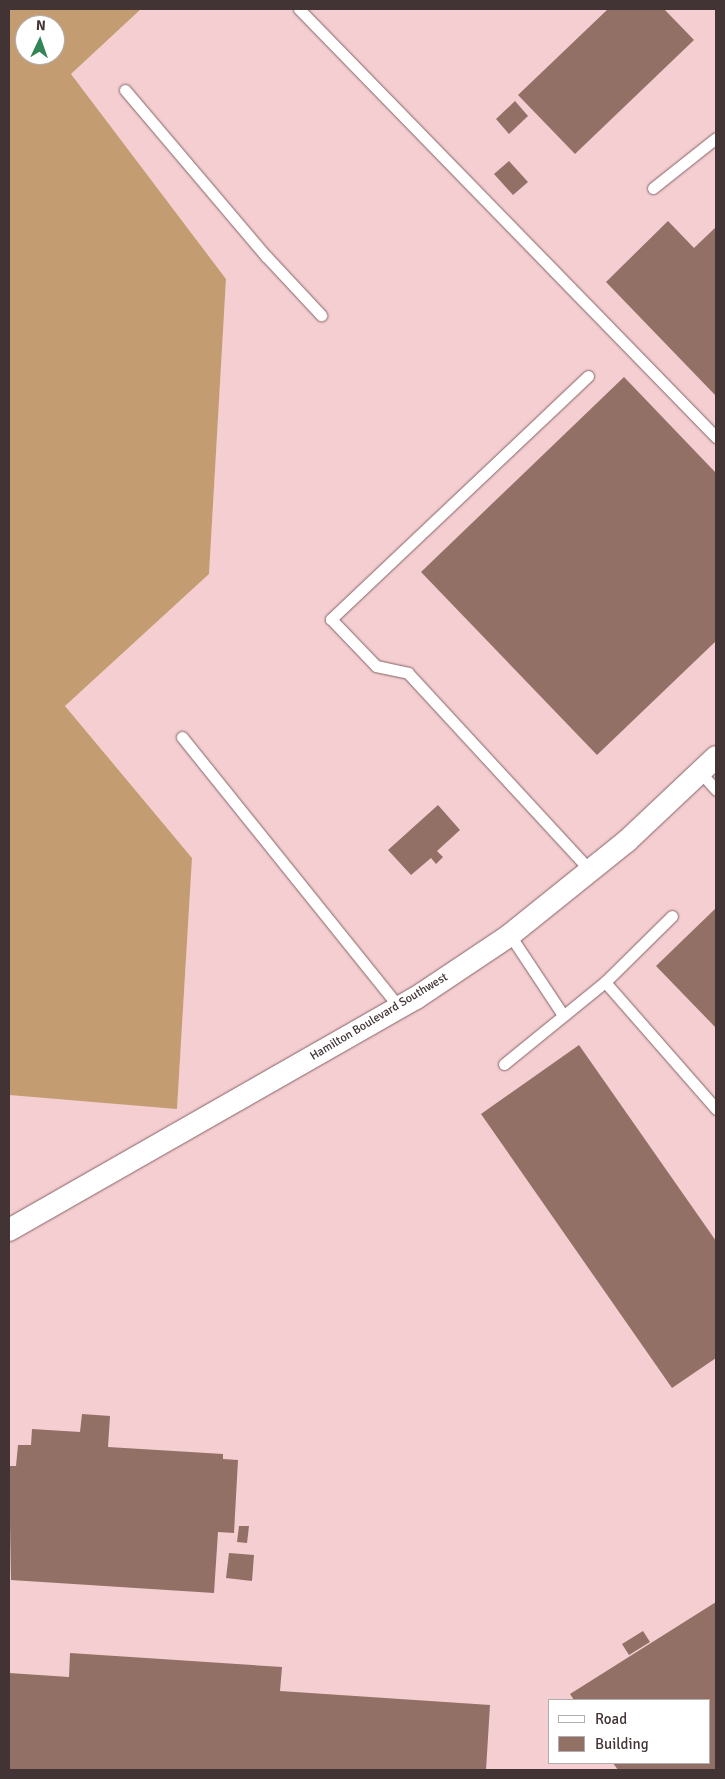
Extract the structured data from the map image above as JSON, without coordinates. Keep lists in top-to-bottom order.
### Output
{
  "streets": {
    "street": ["Hamilton Boulevard Southwest"]
  },
  "legend": ["Road", "Building"],
  "north": "top"
}
